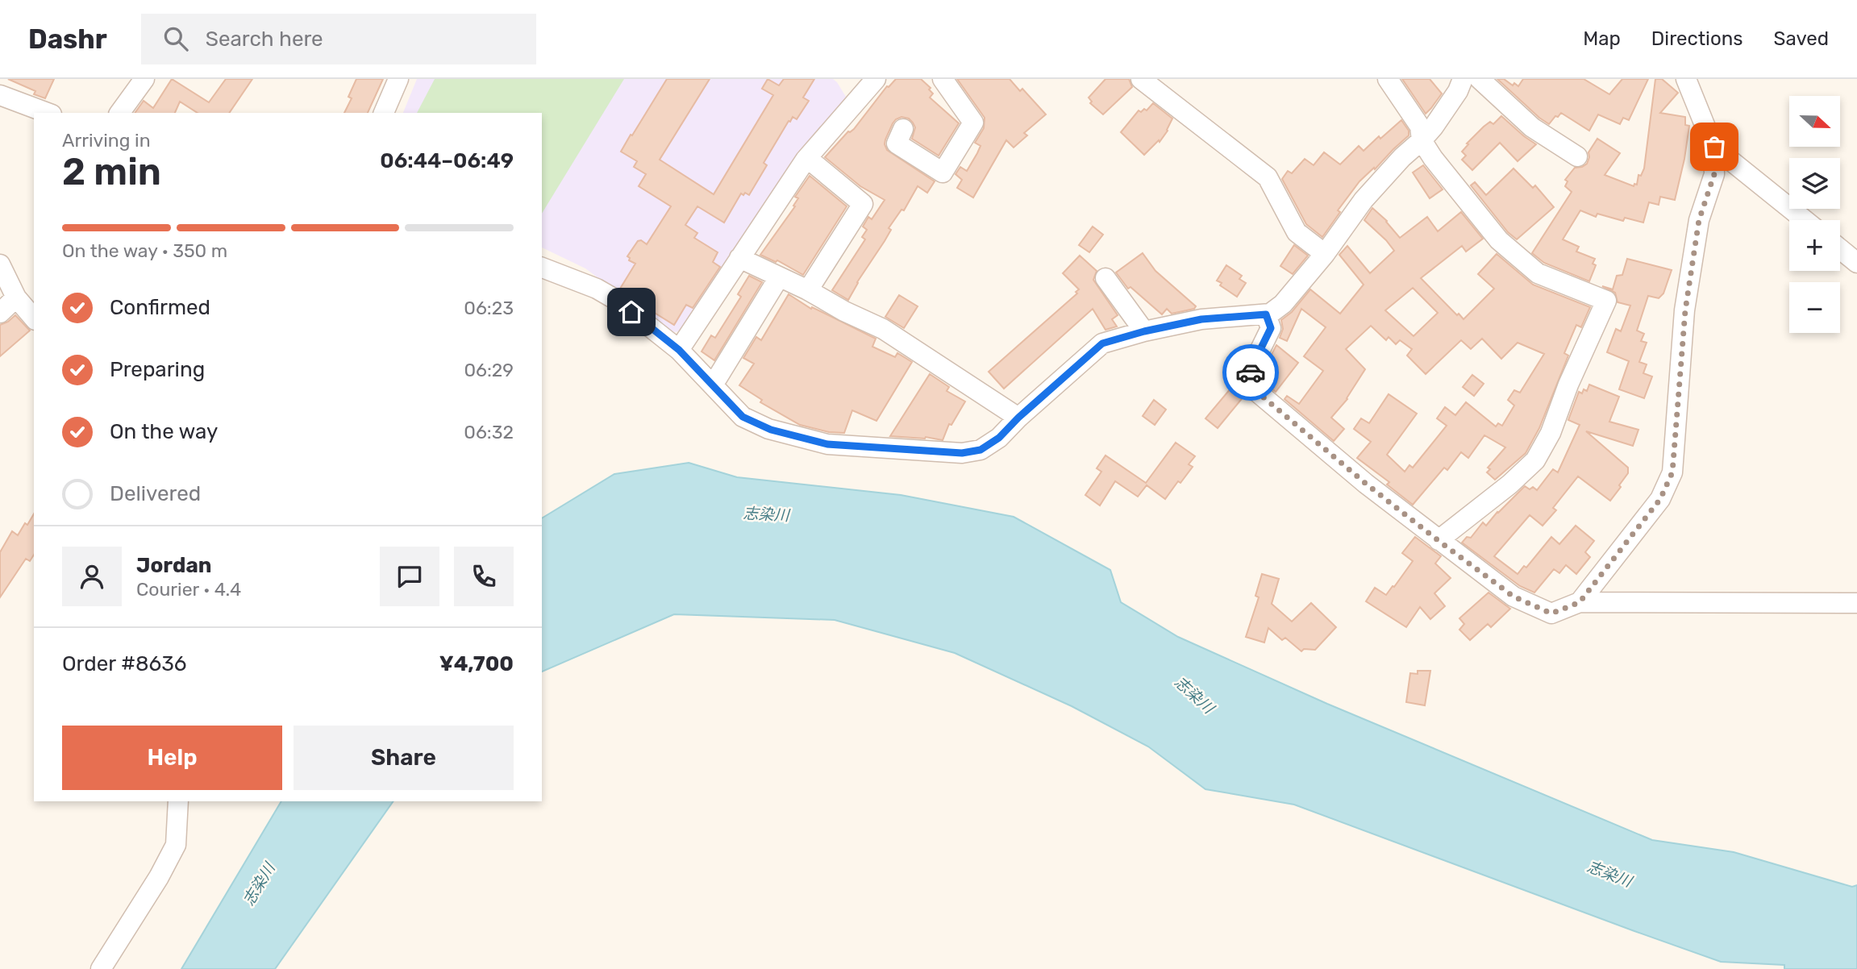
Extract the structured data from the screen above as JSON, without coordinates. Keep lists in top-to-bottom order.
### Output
{
  "water": ["志染川"],
  "north": "right",
  "page": {
    "header": "Dashr",
    "search": "Search here",
    "nav": ["Map", "Directions", "Saved"],
    "map_buttons": ["+", "−"],
    "heading": ["2 min", "Arriving in", "06:44–06:49"],
    "panel": [
      "Jordan",
      "Courier · 4.4",
      "Order #8636",
      "¥4,700"
    ],
    "bar": "On the way · 350 m",
    "list": [
      ["Confirmed", "06:23"],
      ["Preparing", "06:29"],
      ["On the way", "06:32"],
      "Delivered"
    ],
    "buttons": ["Help", "Share"]
  }
}
